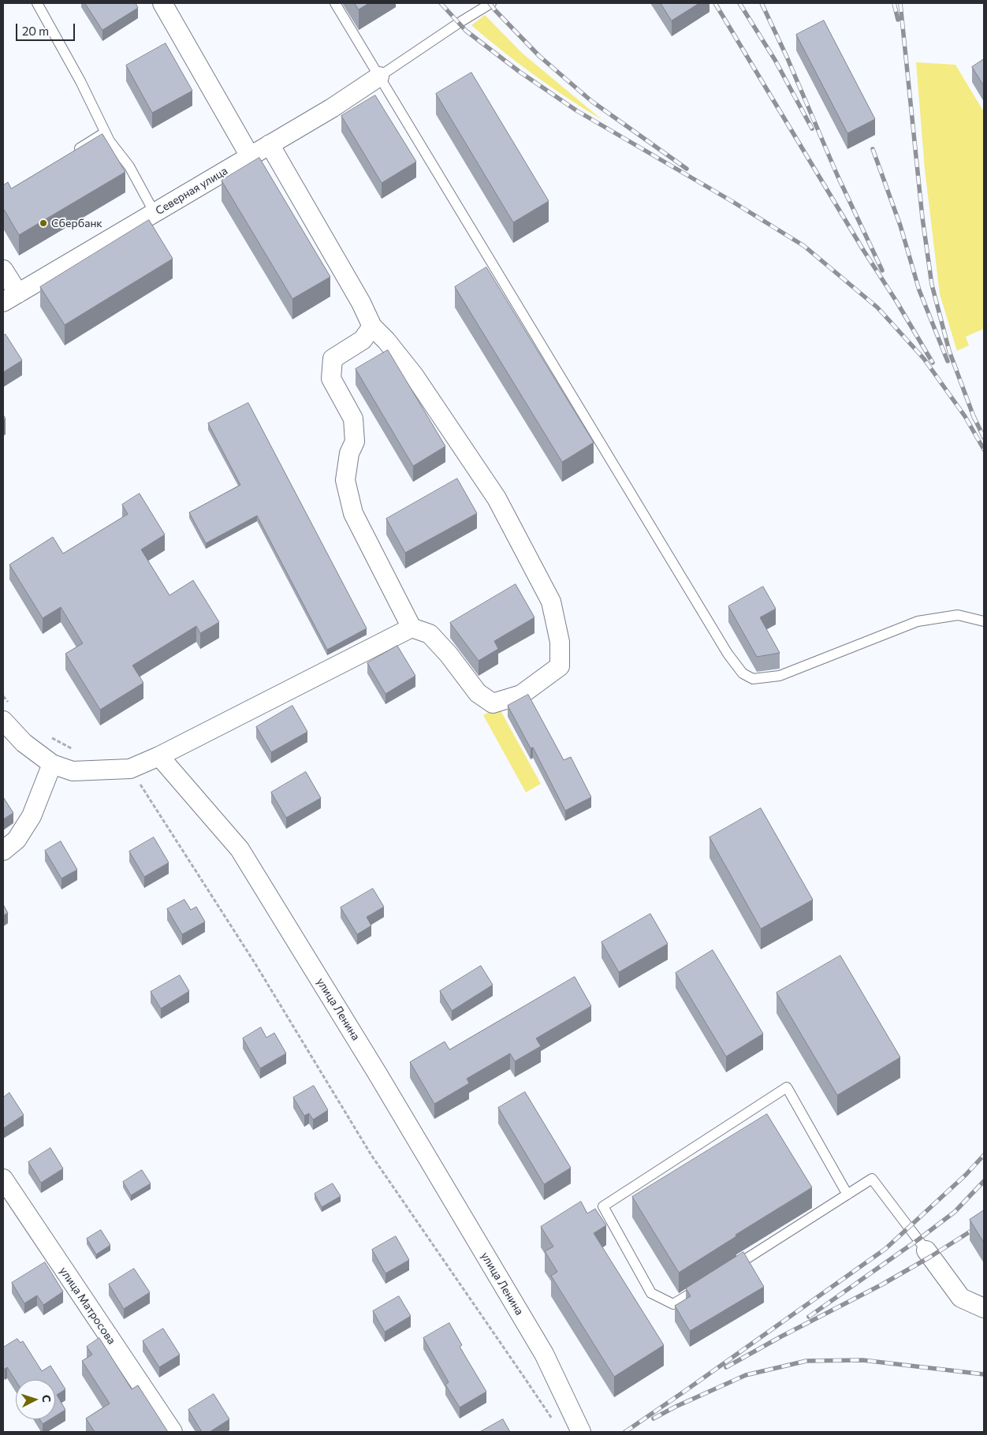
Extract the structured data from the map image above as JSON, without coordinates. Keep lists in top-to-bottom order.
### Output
{
  "streets": {
    "street": ["Северная улица", "улица Ленина", "улица Матросова"]
  },
  "places": ["Сбербанк"],
  "scale_bar": "20 m",
  "north": "right"
}
